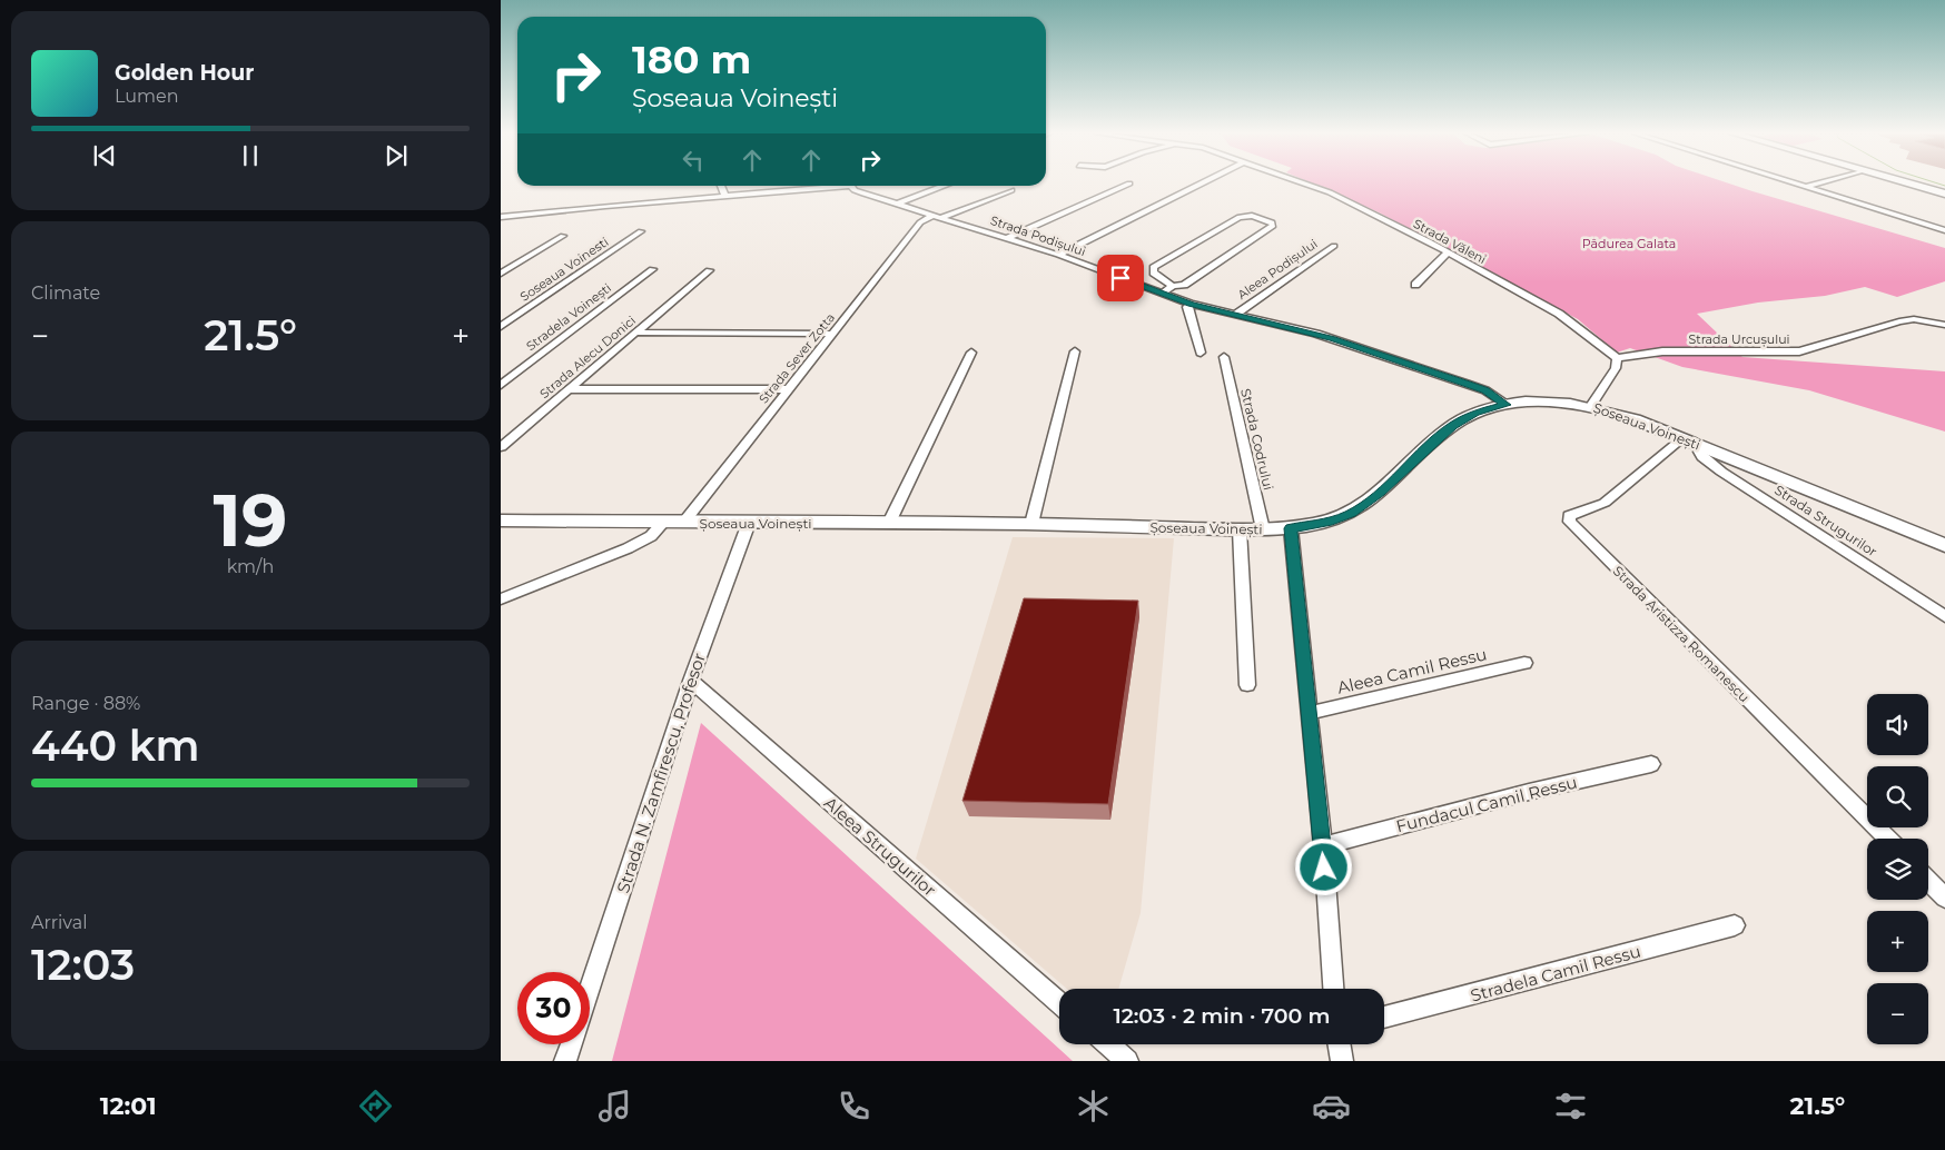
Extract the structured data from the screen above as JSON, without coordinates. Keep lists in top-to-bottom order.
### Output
{
  "streets": {
    "main road": ["Șoseaua Voinești"],
    "street": [
      "Strada Podișului",
      "Strada Văleni",
      "Soseaua Voinesti",
      "Aleea Podișului",
      "Stradela Voinești",
      "Strada Urcușului",
      "Strada Alecu Donici",
      "Strada Sever Zotta",
      "Strada Codrului",
      "Strada Strugurilor",
      "Strada Aristizza Romanescu",
      "Aleea Camil Ressu",
      "Strada N. Zamfirescu, Profesor",
      "Fundacul Camil Ressu",
      "Aleea Strugurilor",
      "Stradela Camil Ressu"
    ]
  },
  "crossings": [
    ["Strada Podișului", "Aleea Podișului"],
    ["Strada Podișului", "Strada Sever Zotta"],
    ["Strada Podișului", "Șoseaua Voinești"],
    ["Strada Văleni", "Strada Urcușului"],
    ["Strada Sever Zotta", "Șoseaua Voinești"],
    ["Șoseaua Voinești", "Strada Codrului"],
    ["Șoseaua Voinești", "Strada Strugurilor"],
    ["Șoseaua Voinești", "Strada Aristizza Romanescu"],
    ["Șoseaua Voinești", "Strada N. Zamfirescu, Profesor"],
    ["Strada N. Zamfirescu, Profesor", "Aleea Strugurilor"]
  ],
  "parks": ["Pădurea Galata"],
  "page": {
    "turn": ["180 m", "Șoseaua Voinești"],
    "song": ["Golden Hour", "Lumen"],
    "tile": [
      "Climate",
      ["19", "km/h"],
      ["Range · 88%", "440 km"],
      ["Arrival", "12:03"]
    ],
    "heat": ["−", "21.5°", "+"],
    "map_buttons": ["+", "−"],
    "limit": "30",
    "trip": "12:03 · 2 min · 700 m",
    "tabs": ["12:01", "21.5°"]
  }
}
